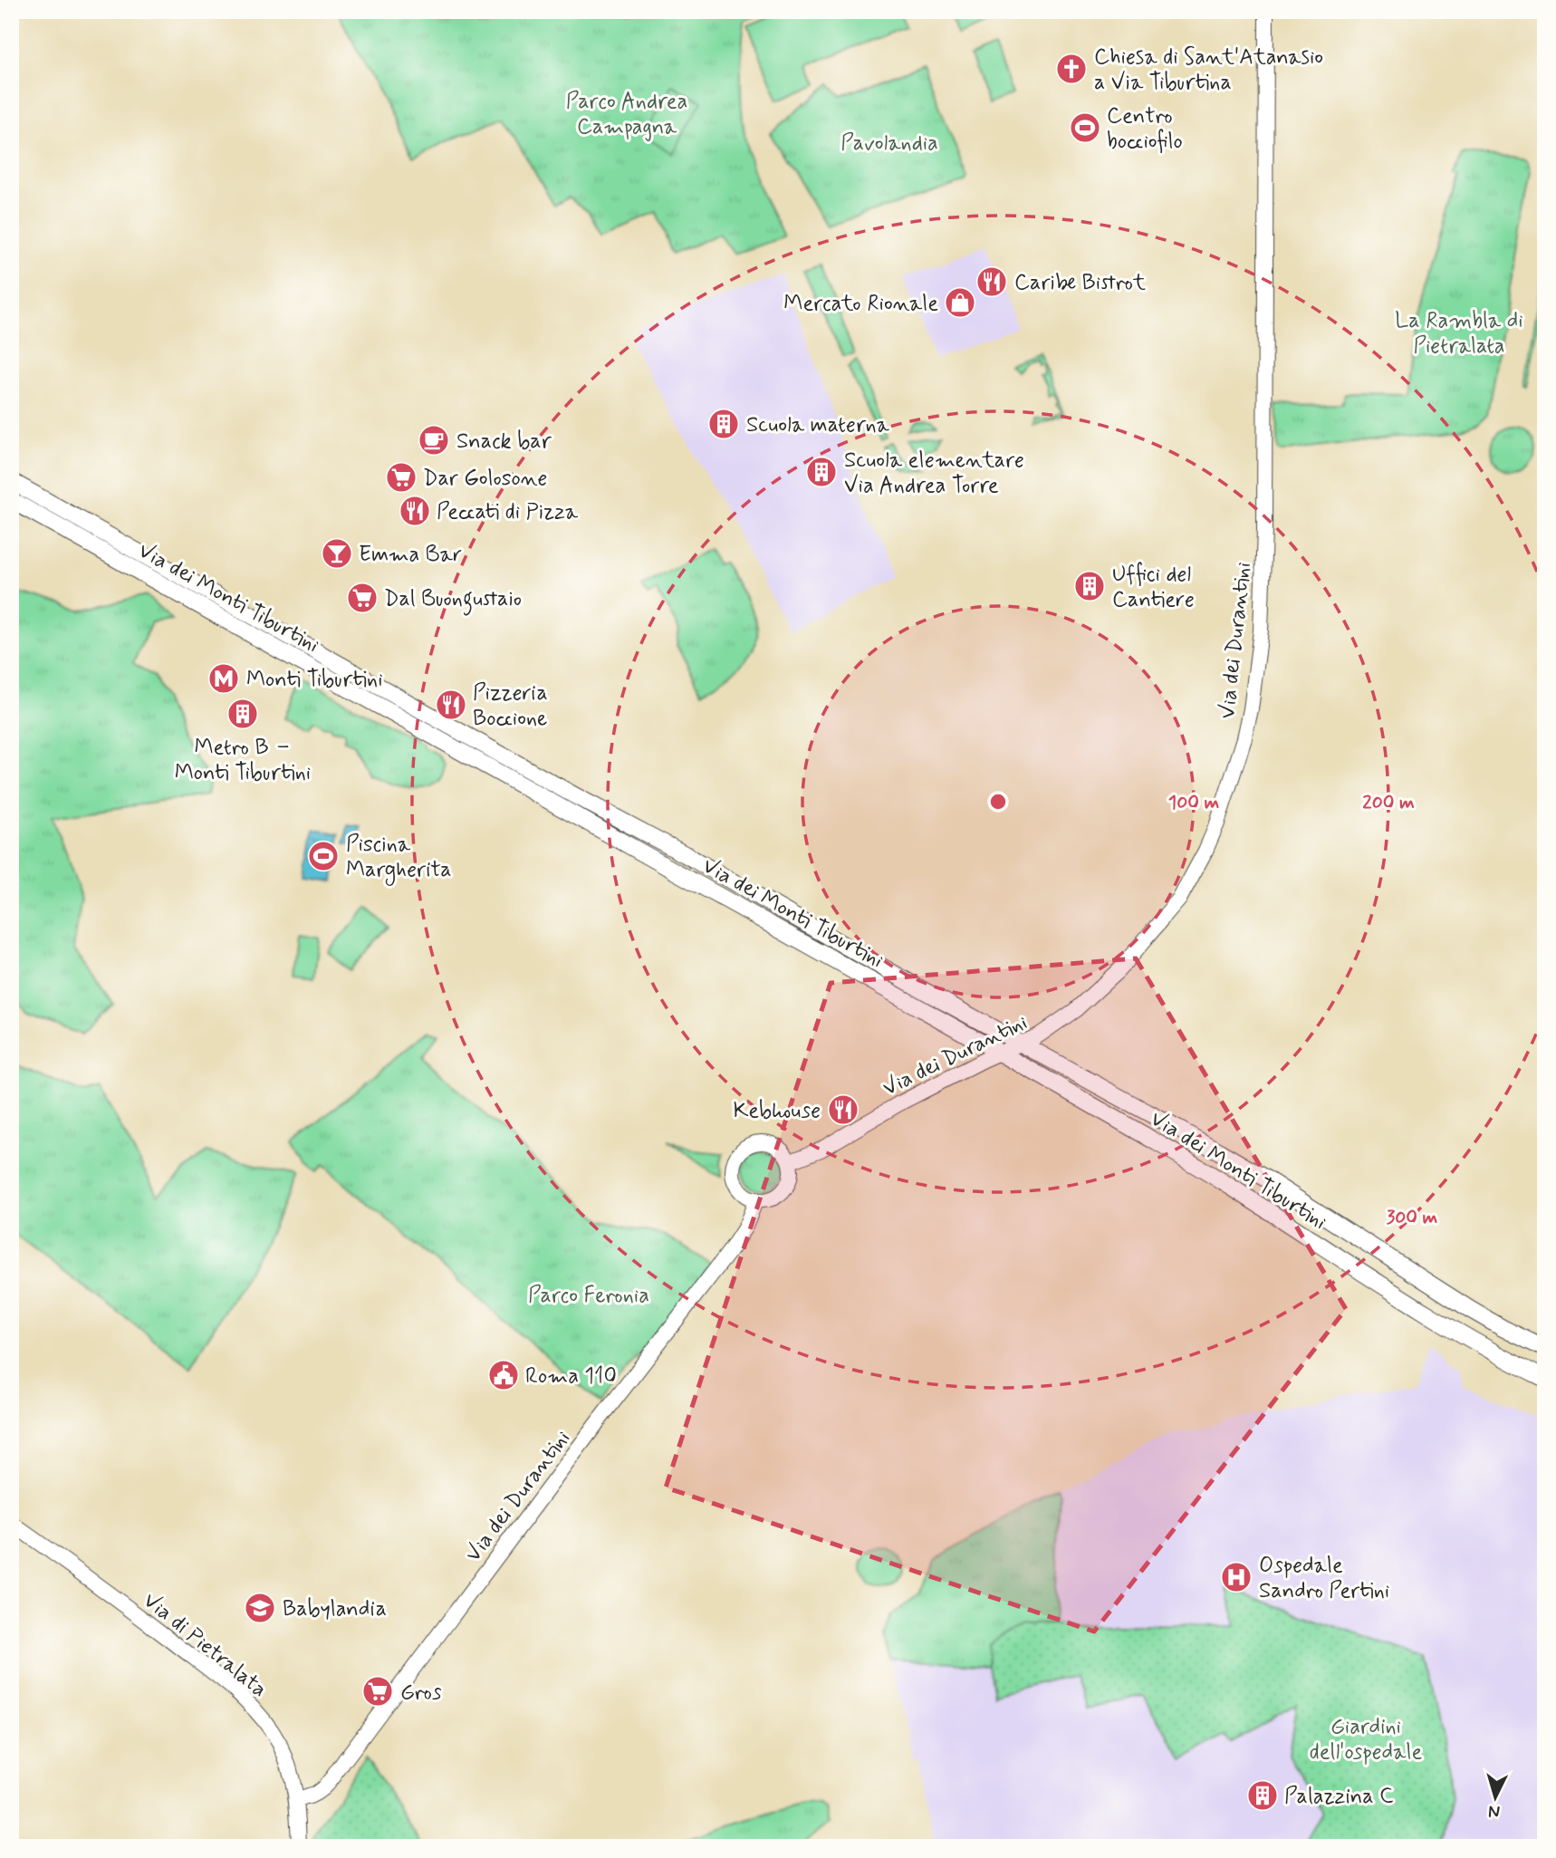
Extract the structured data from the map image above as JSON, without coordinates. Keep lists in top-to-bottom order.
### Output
{
  "streets": {
    "main road": ["Via dei Monti Tiburtini"],
    "street": ["Via dei Durantini", "Via di Pietralata"]
  },
  "crossings": [
    ["Via dei Monti Tiburtini", "Via dei Durantini"],
    ["Via dei Durantini", "Via di Pietralata"]
  ],
  "parks": [
    "Parco Andrea Campagna",
    "Pavolandia",
    "La Rambla di Pietralata",
    "Parco Feronia",
    "Giardini dell'ospedale"
  ],
  "places": {
    "church": ["Chiesa di Sant'Atanasio a Via Tiburtina"],
    "sports": ["Centro bocciofilo", "Piscina Margherita"],
    "restaurant": [
      "Caribe Bistrot",
      "Peccati di Pizza",
      "Pizzeria Boccione",
      "Kebhouse"
    ],
    "shop": ["Mercato Rionale"],
    "building": [
      "Scuola materna",
      "Scuola elementare Via Andrea Torre",
      "Uffici del Cantiere",
      "Metro B – Monti Tiburtini",
      "Palazzina C"
    ],
    "cafe": ["Snack bar"],
    "supermarket": ["Dar Golosone", "Dal Buongustaio", "Gros"],
    "bar": ["Emma Bar"],
    "metro station": ["Monti Tiburtini"],
    "public building": ["Roma 110"],
    "hospital": ["Ospedale Sandro Pertini"],
    "school or university": ["Babylandia"]
  },
  "north": "bottom",
  "rings": ["100 m", "200 m", "300 m"]
}
